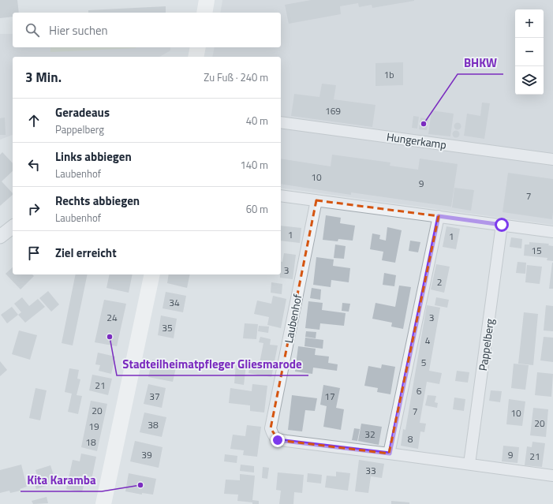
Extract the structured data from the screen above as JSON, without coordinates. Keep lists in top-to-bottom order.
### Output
{
  "streets": {
    "street": ["Hungerkamp", "Laubenhof", "Pappelberg"]
  },
  "places": ["BHKW", "Stadteilheimatpfleger Gliesmarode", "Kita Karamba"],
  "house_numbers": [
    "1b",
    "169",
    "10",
    "9",
    "7",
    "1",
    "1",
    "15",
    "3",
    "2",
    "34",
    "24",
    "3",
    "35",
    "4",
    "5",
    "21",
    "6",
    "37",
    "17",
    "20",
    "7",
    "10",
    "20",
    "38",
    "19",
    "32",
    "8",
    "18",
    "39",
    "9",
    "21",
    "33"
  ],
  "page": {
    "map_buttons": ["+", "−"],
    "search": "Hier suchen",
    "heading": ["3 Min.", "Zu Fuß · 240 m"],
    "list": [
      ["Geradeaus", "Pappelberg", "40 m"],
      ["Links abbiegen", "Laubenhof", "140 m"],
      ["Rechts abbiegen", "Laubenhof", "60 m"],
      "Ziel erreicht"
    ]
  }
}
